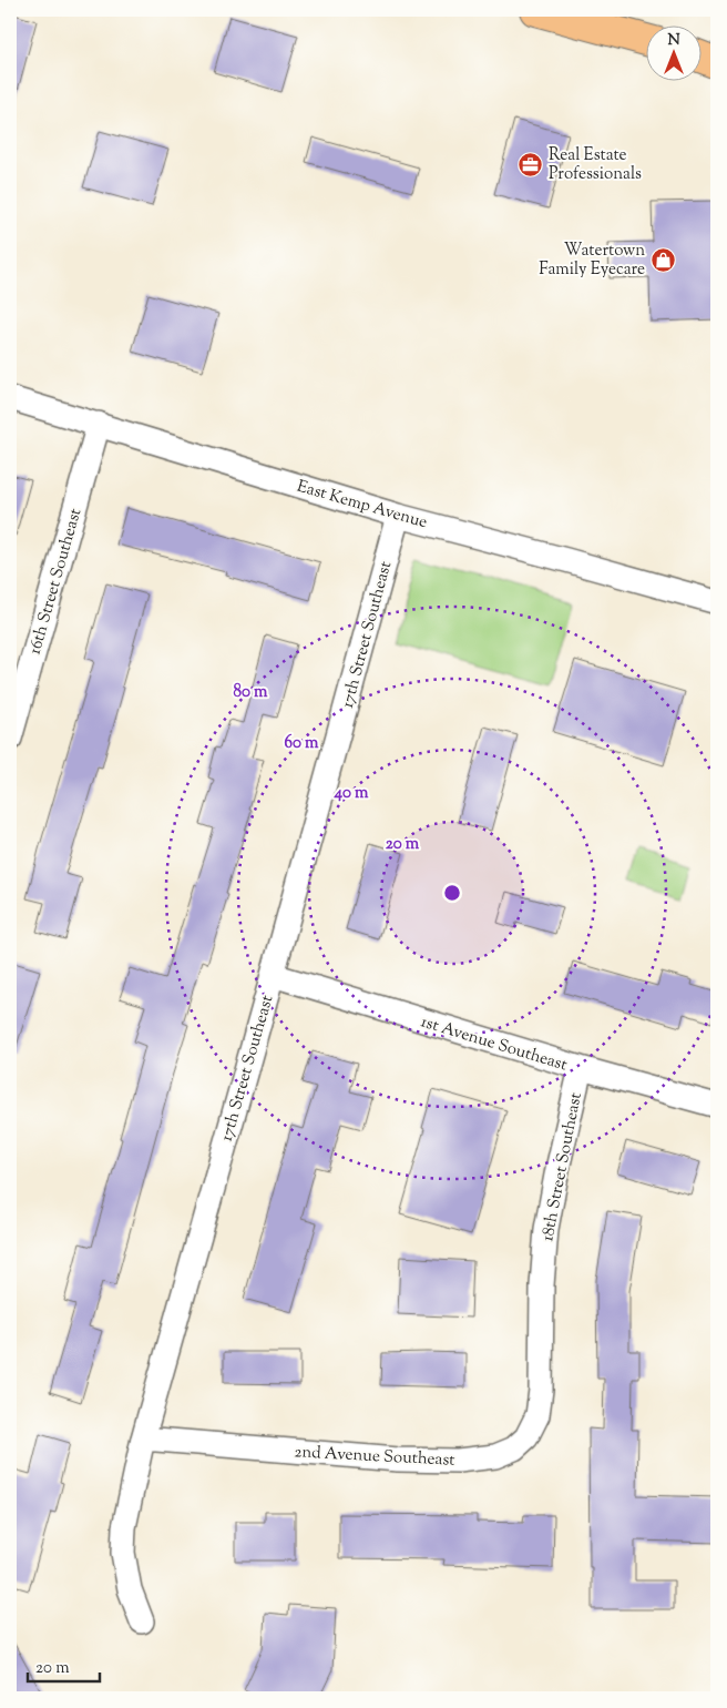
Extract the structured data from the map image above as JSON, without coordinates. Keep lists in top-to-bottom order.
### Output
{
  "streets": {
    "street": [
      "East Kemp Avenue",
      "16th Street Southeast",
      "17th Street Southeast",
      "1st Avenue Southeast",
      "18th Street Southeast",
      "2nd Avenue Southeast"
    ]
  },
  "crossings": [
    ["East Kemp Avenue", "16th Street Southeast"],
    ["East Kemp Avenue", "17th Street Southeast"],
    ["17th Street Southeast", "1st Avenue Southeast"],
    ["17th Street Southeast", "2nd Avenue Southeast"],
    ["1st Avenue Southeast", "18th Street Southeast"],
    ["18th Street Southeast", "2nd Avenue Southeast"]
  ],
  "places": {
    "office": ["Real Estate Professionals"],
    "shop": ["Watertown Family Eyecare"]
  },
  "scale_bar": "20 m",
  "north": "top",
  "rings": [
    "80 m",
    "60 m",
    "40 m",
    "20 m"
  ]
}
